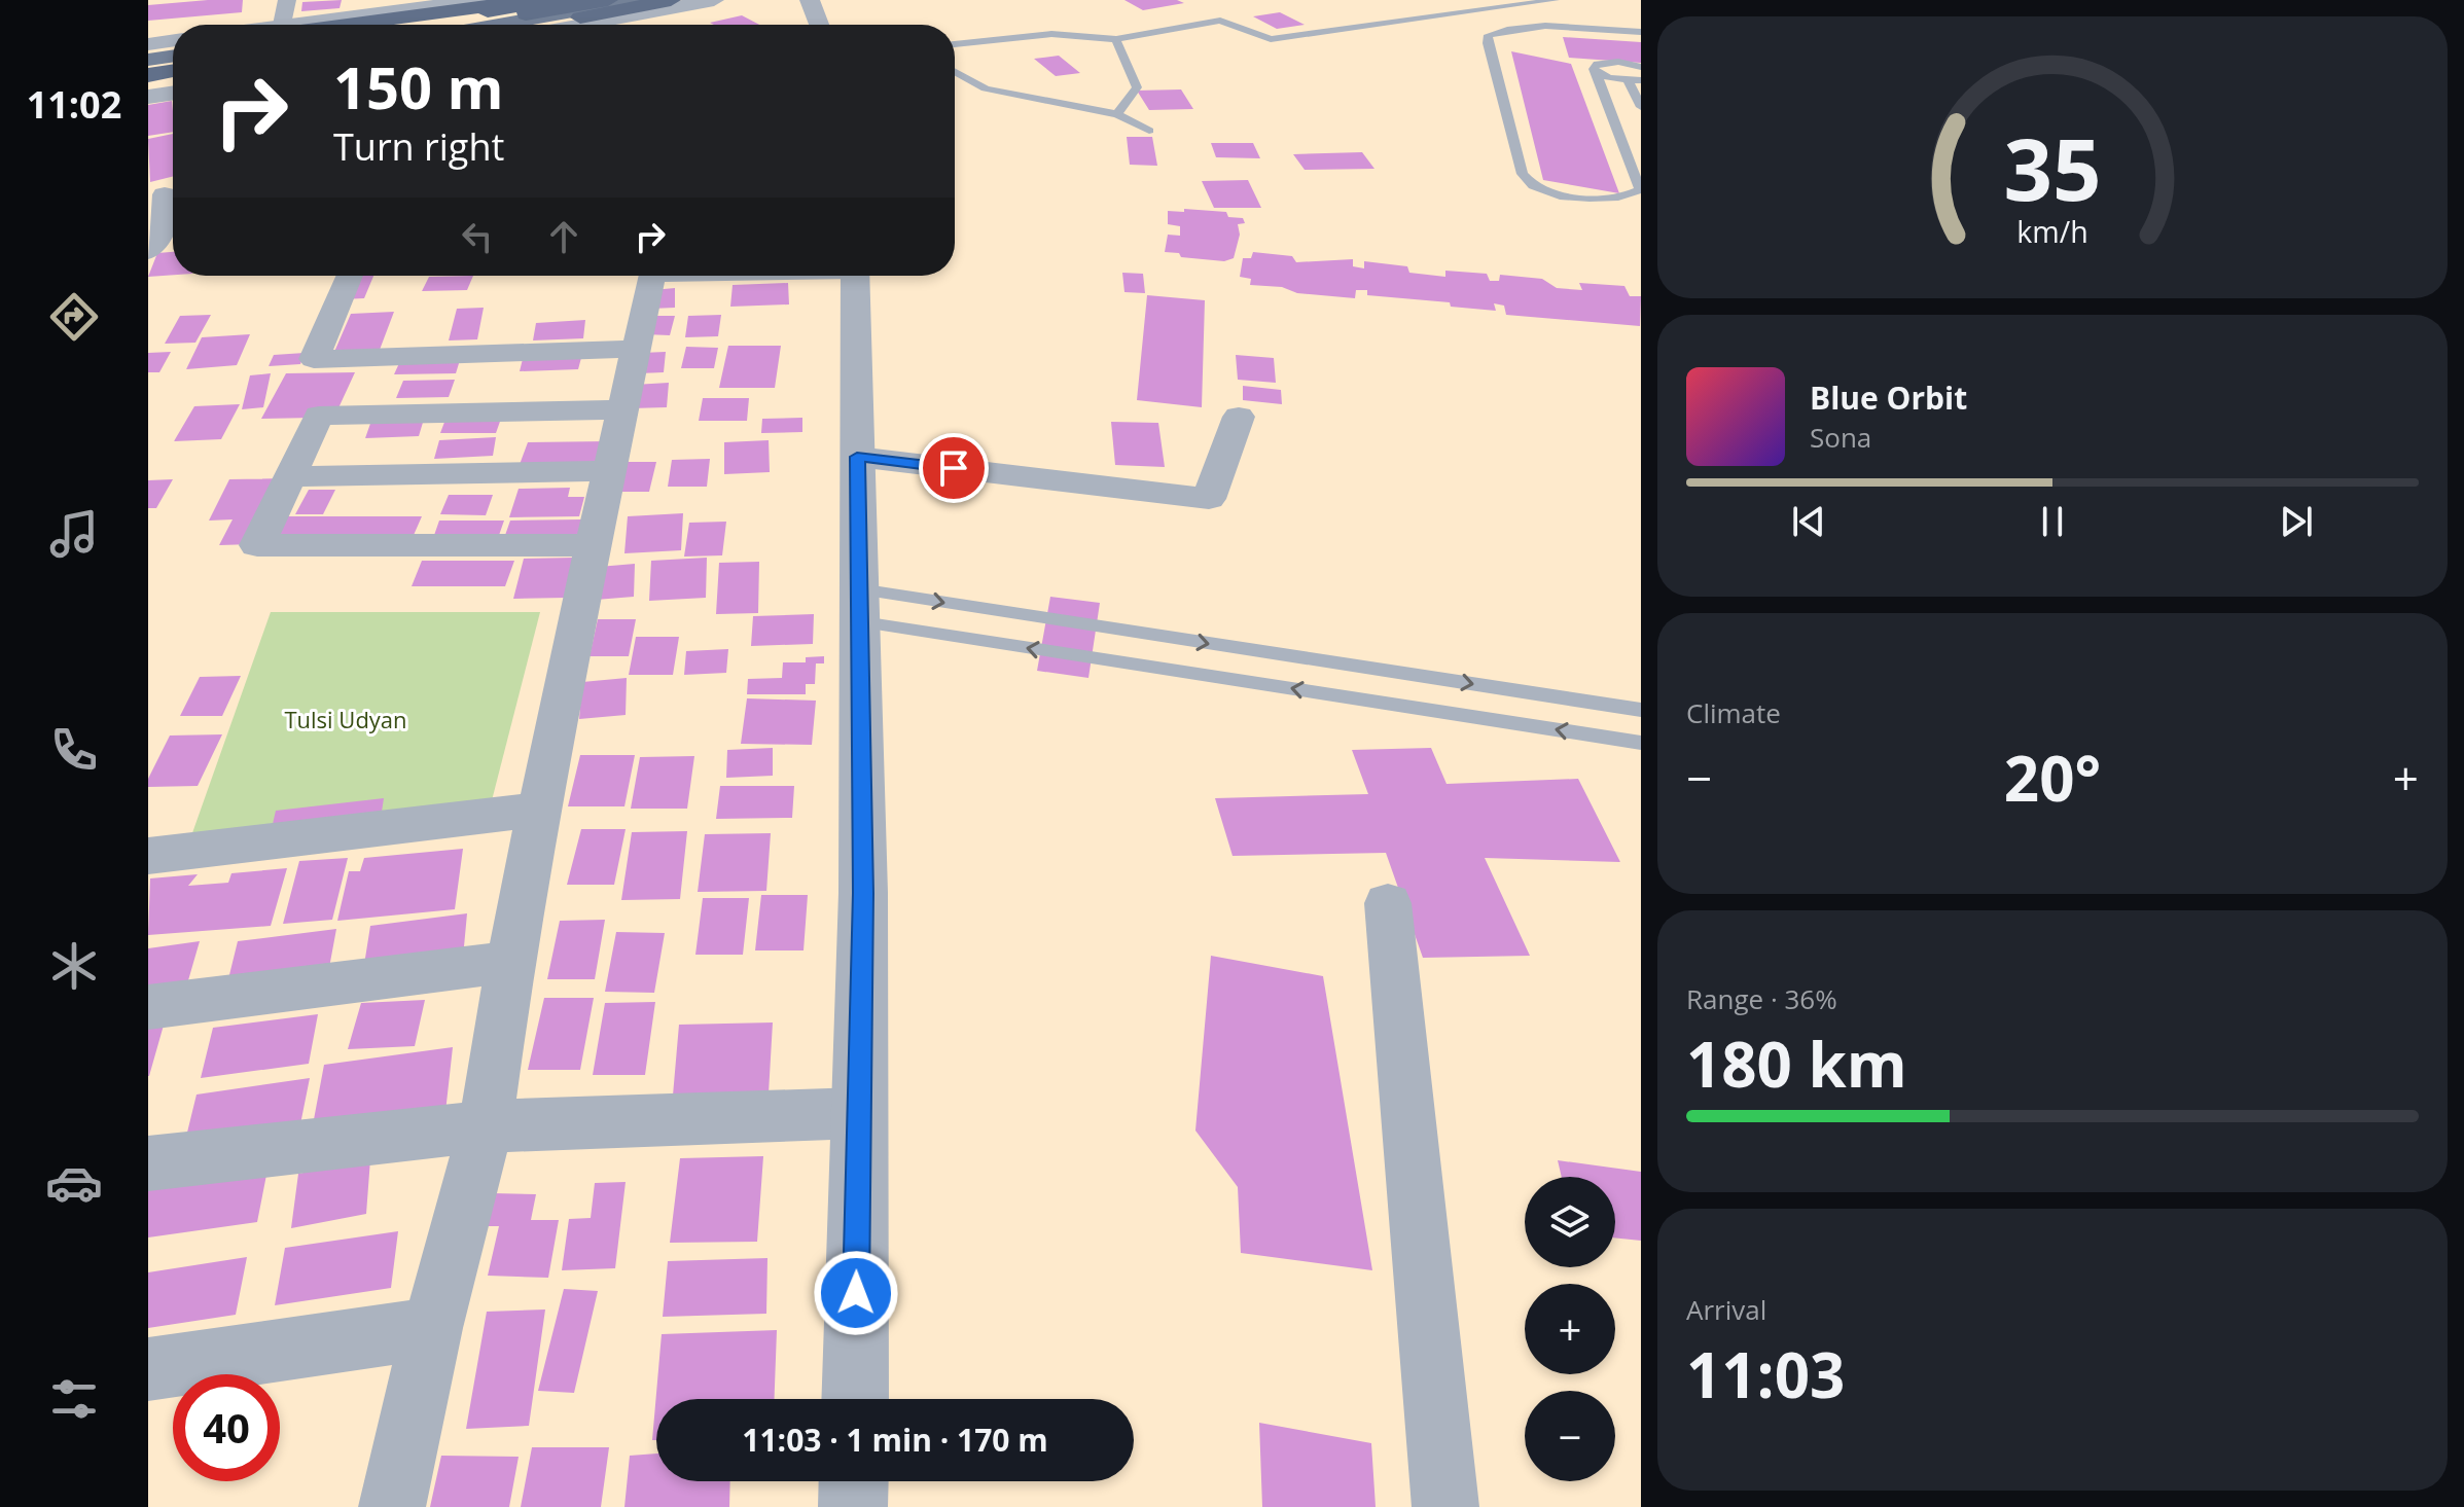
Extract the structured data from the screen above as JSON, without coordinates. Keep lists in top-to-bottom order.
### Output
{
  "parks": ["Tulsi Udyan"],
  "page": {
    "tabs": "11:02",
    "turn": ["150 m", "Turn right"],
    "song": ["Blue Orbit", "Sona"],
    "tile": [
      "Climate",
      ["Range · 36%", "180 km"],
      ["Arrival", "11:03"]
    ],
    "heat": ["−", "20°", "+"],
    "map_buttons": ["+", "−"],
    "limit": "40",
    "trip": "11:03 · 1 min · 170 m",
    "gauge": ["35", "km/h"]
  }
}
